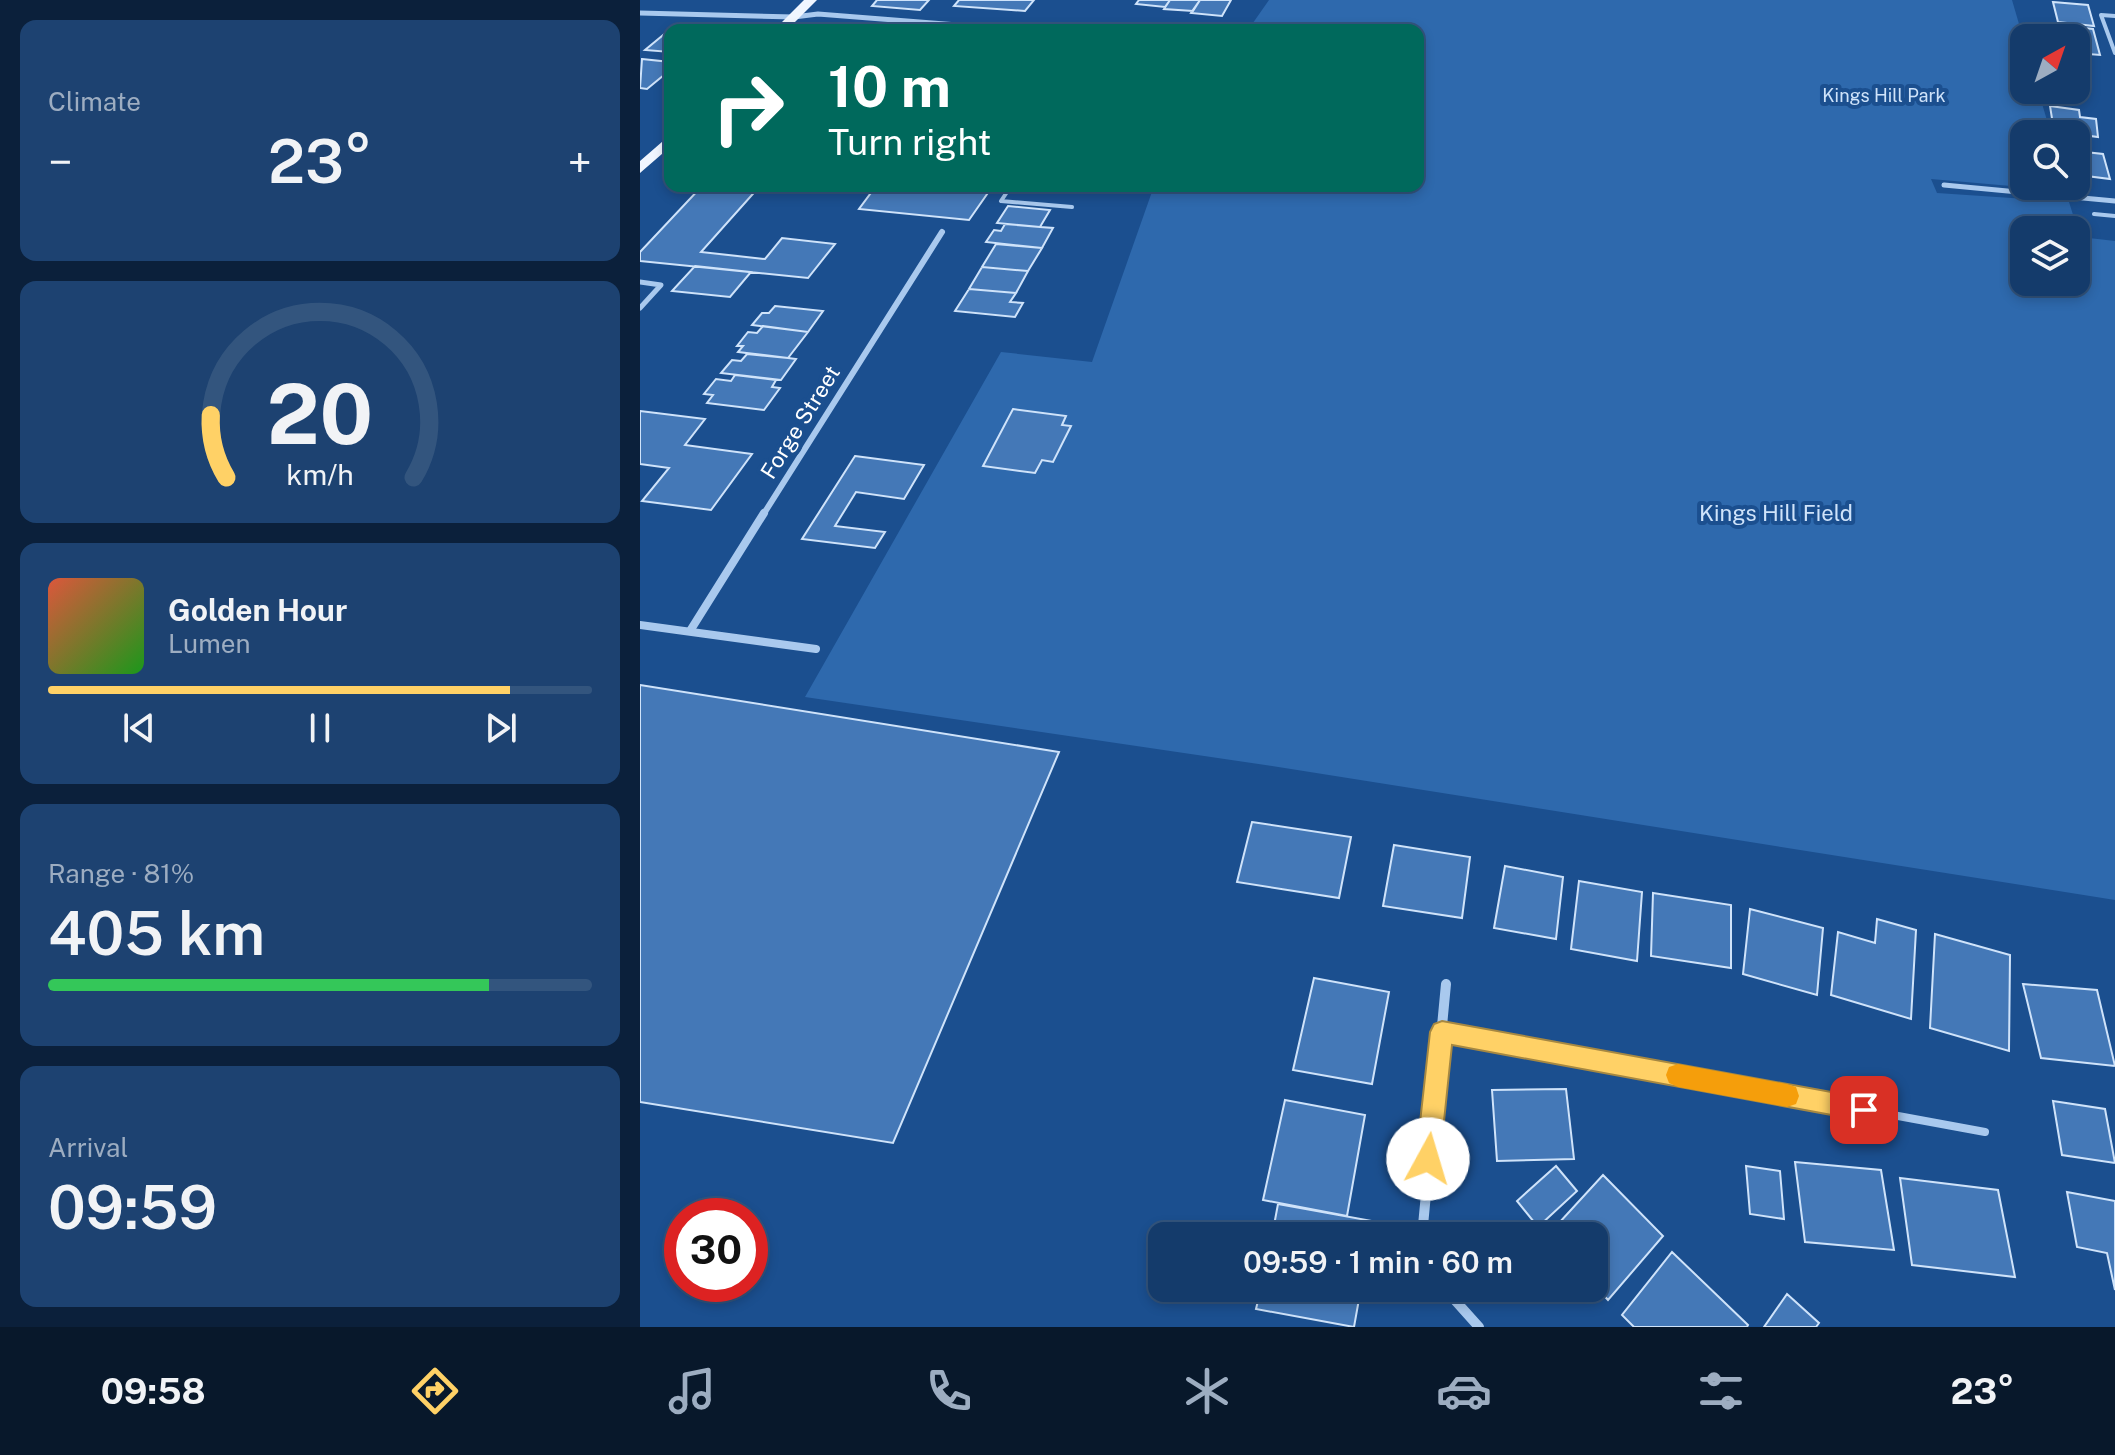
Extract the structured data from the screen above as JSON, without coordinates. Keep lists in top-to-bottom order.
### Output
{
  "streets": {
    "street": ["Forge Street"]
  },
  "parks": ["Kings Hill Park", "Kings Hill Field"],
  "north": "top right",
  "page": {
    "tile": [
      "Climate",
      ["Range · 81%", "405 km"],
      ["Arrival", "09:59"]
    ],
    "turn": ["10 m", "Turn right"],
    "heat": ["−", "23°", "+"],
    "song": ["Golden Hour", "Lumen"],
    "limit": "30",
    "trip": "09:59 · 1 min · 60 m",
    "tabs": ["09:58", "23°"],
    "gauge": ["20", "km/h"]
  }
}
